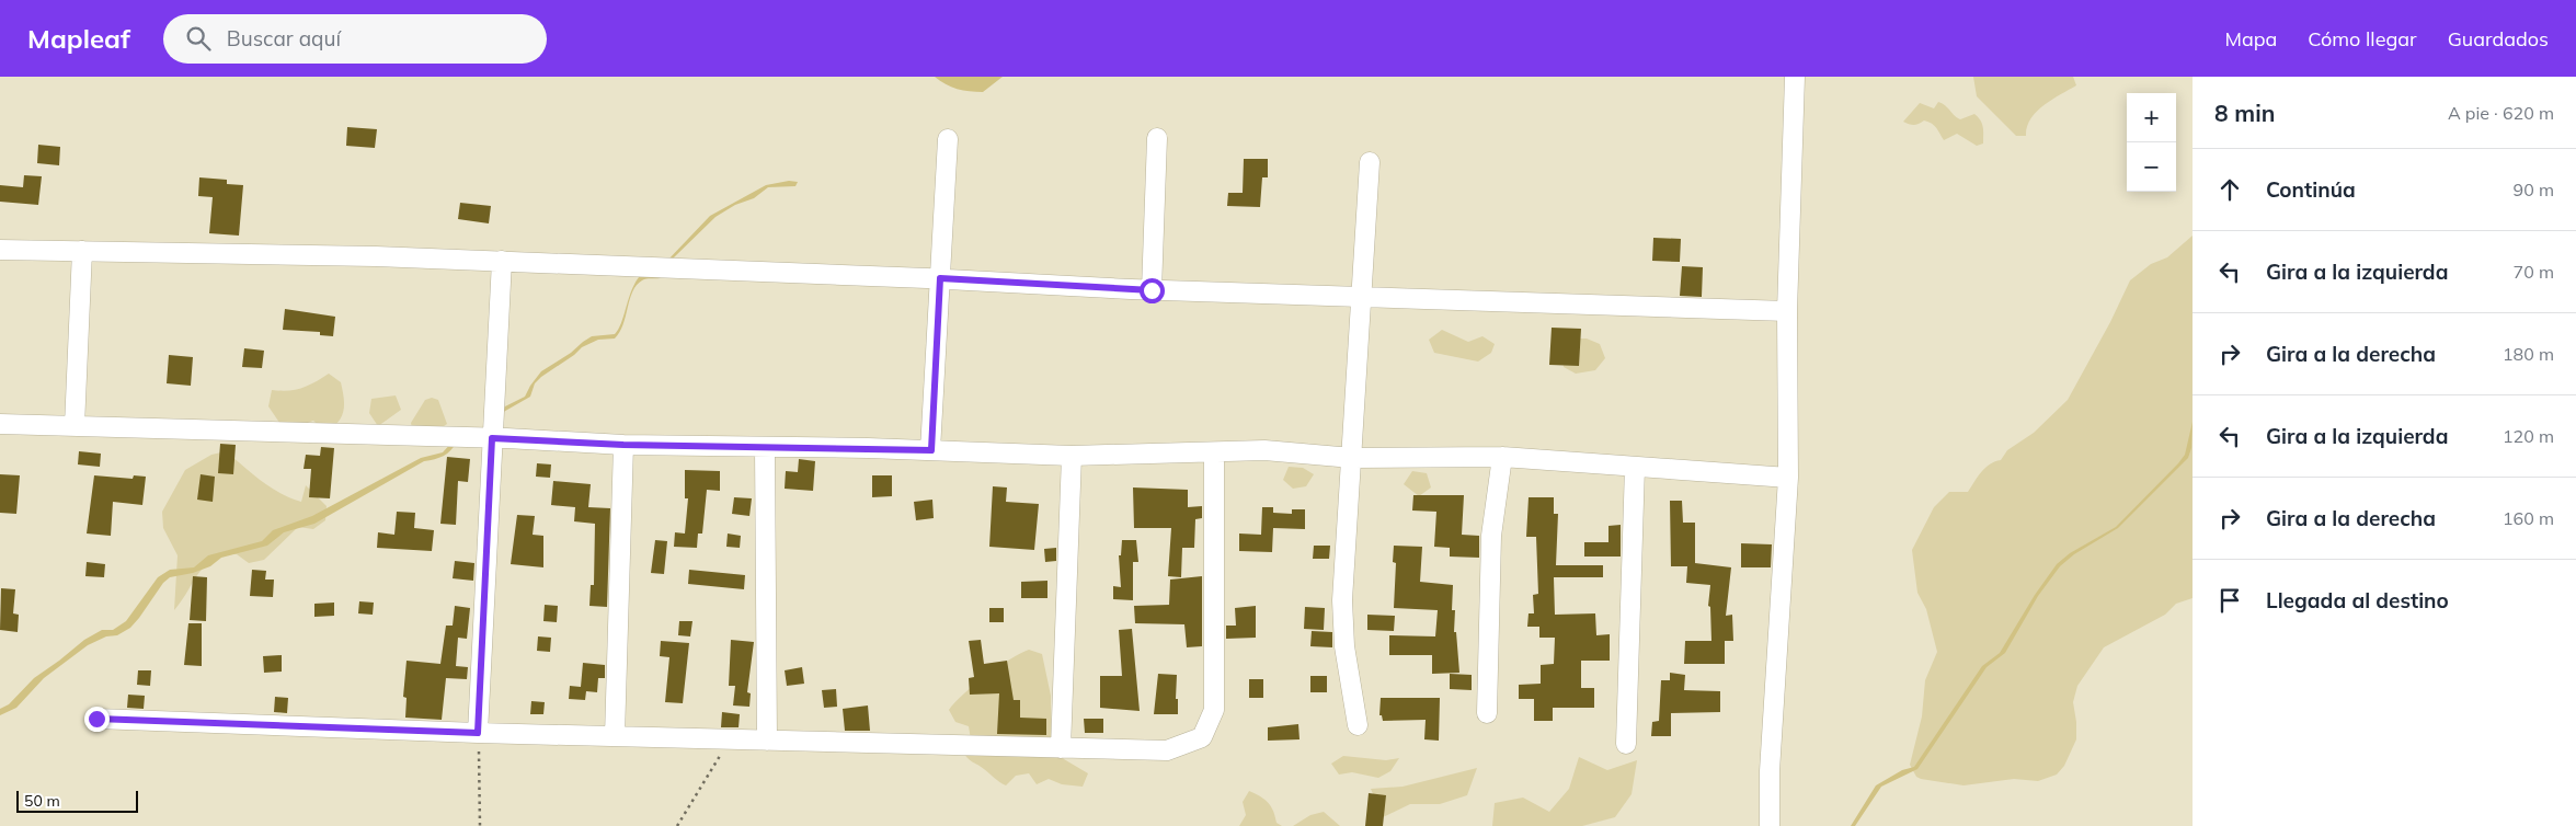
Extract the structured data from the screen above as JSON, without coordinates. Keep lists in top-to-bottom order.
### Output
{
  "scale_bar": "50 m",
  "page": {
    "header": "Mapleaf",
    "search": "Buscar aquí",
    "nav": ["Mapa", "Cómo llegar", "Guardados"],
    "heading": ["8 min", "A pie · 620 m"],
    "map_buttons": ["+", "−"],
    "list": [
      ["Continúa", "90 m"],
      ["Gira a la izquierda", "70 m"],
      ["Gira a la derecha", "180 m"],
      ["Gira a la izquierda", "120 m"],
      ["Gira a la derecha", "160 m"],
      "Llegada al destino"
    ],
    "scale": "50 m"
  }
}
